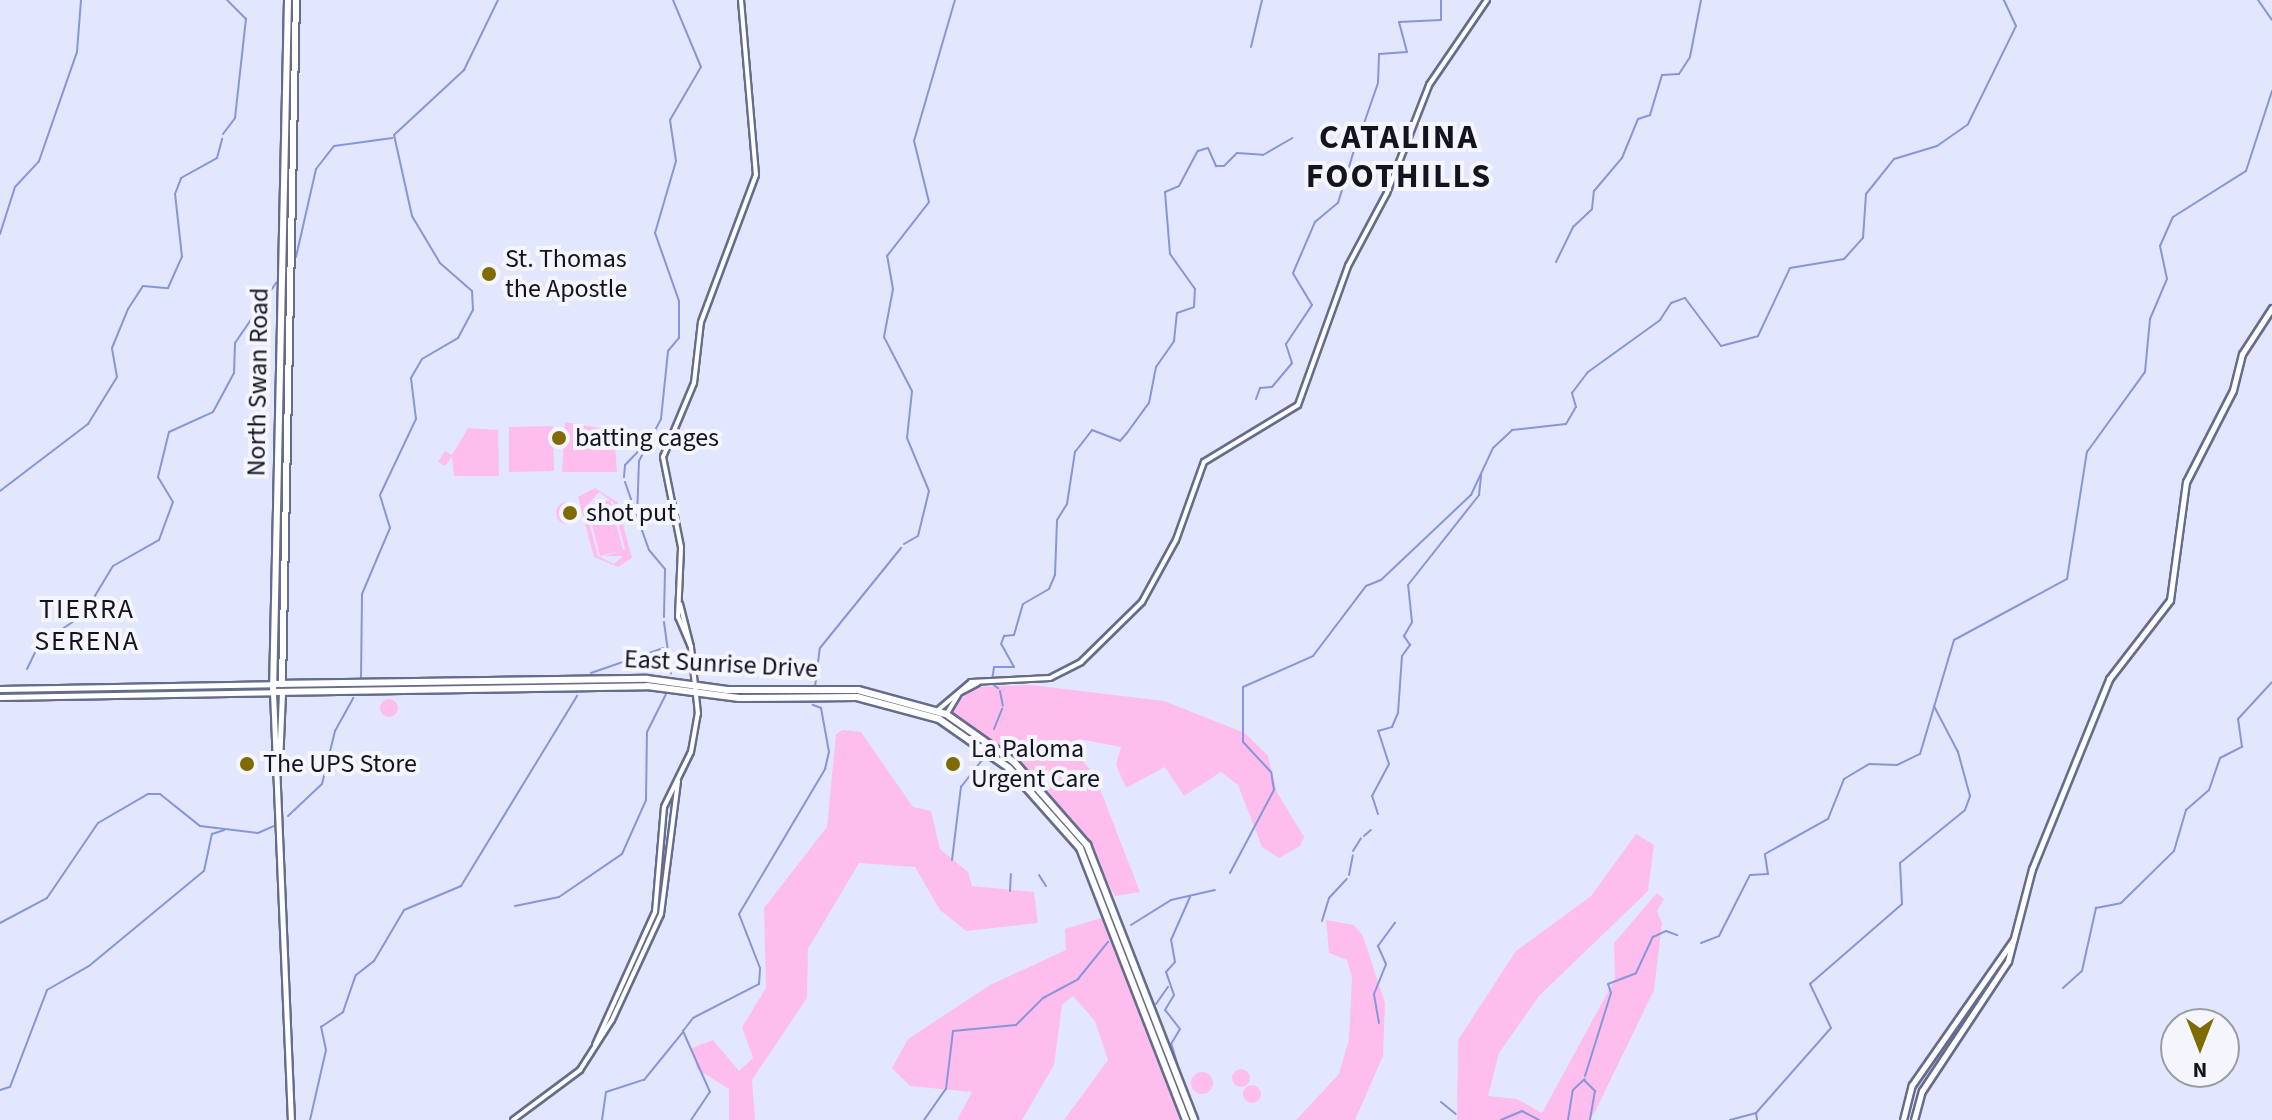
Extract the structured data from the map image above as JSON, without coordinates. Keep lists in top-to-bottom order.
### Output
{
  "streets": {
    "main road": ["North Swan Road", "East Sunrise Drive"]
  },
  "crossings": [
    ["North Swan Road", "East Sunrise Drive"]
  ],
  "districts": ["CATALINA FOOTHILLS", "TIERRA SERENA"],
  "places": [
    "St. Thomas the Apostle",
    "batting cages",
    "shot put",
    "The UPS Store",
    "La Paloma Urgent Care"
  ],
  "north": "bottom"
}
